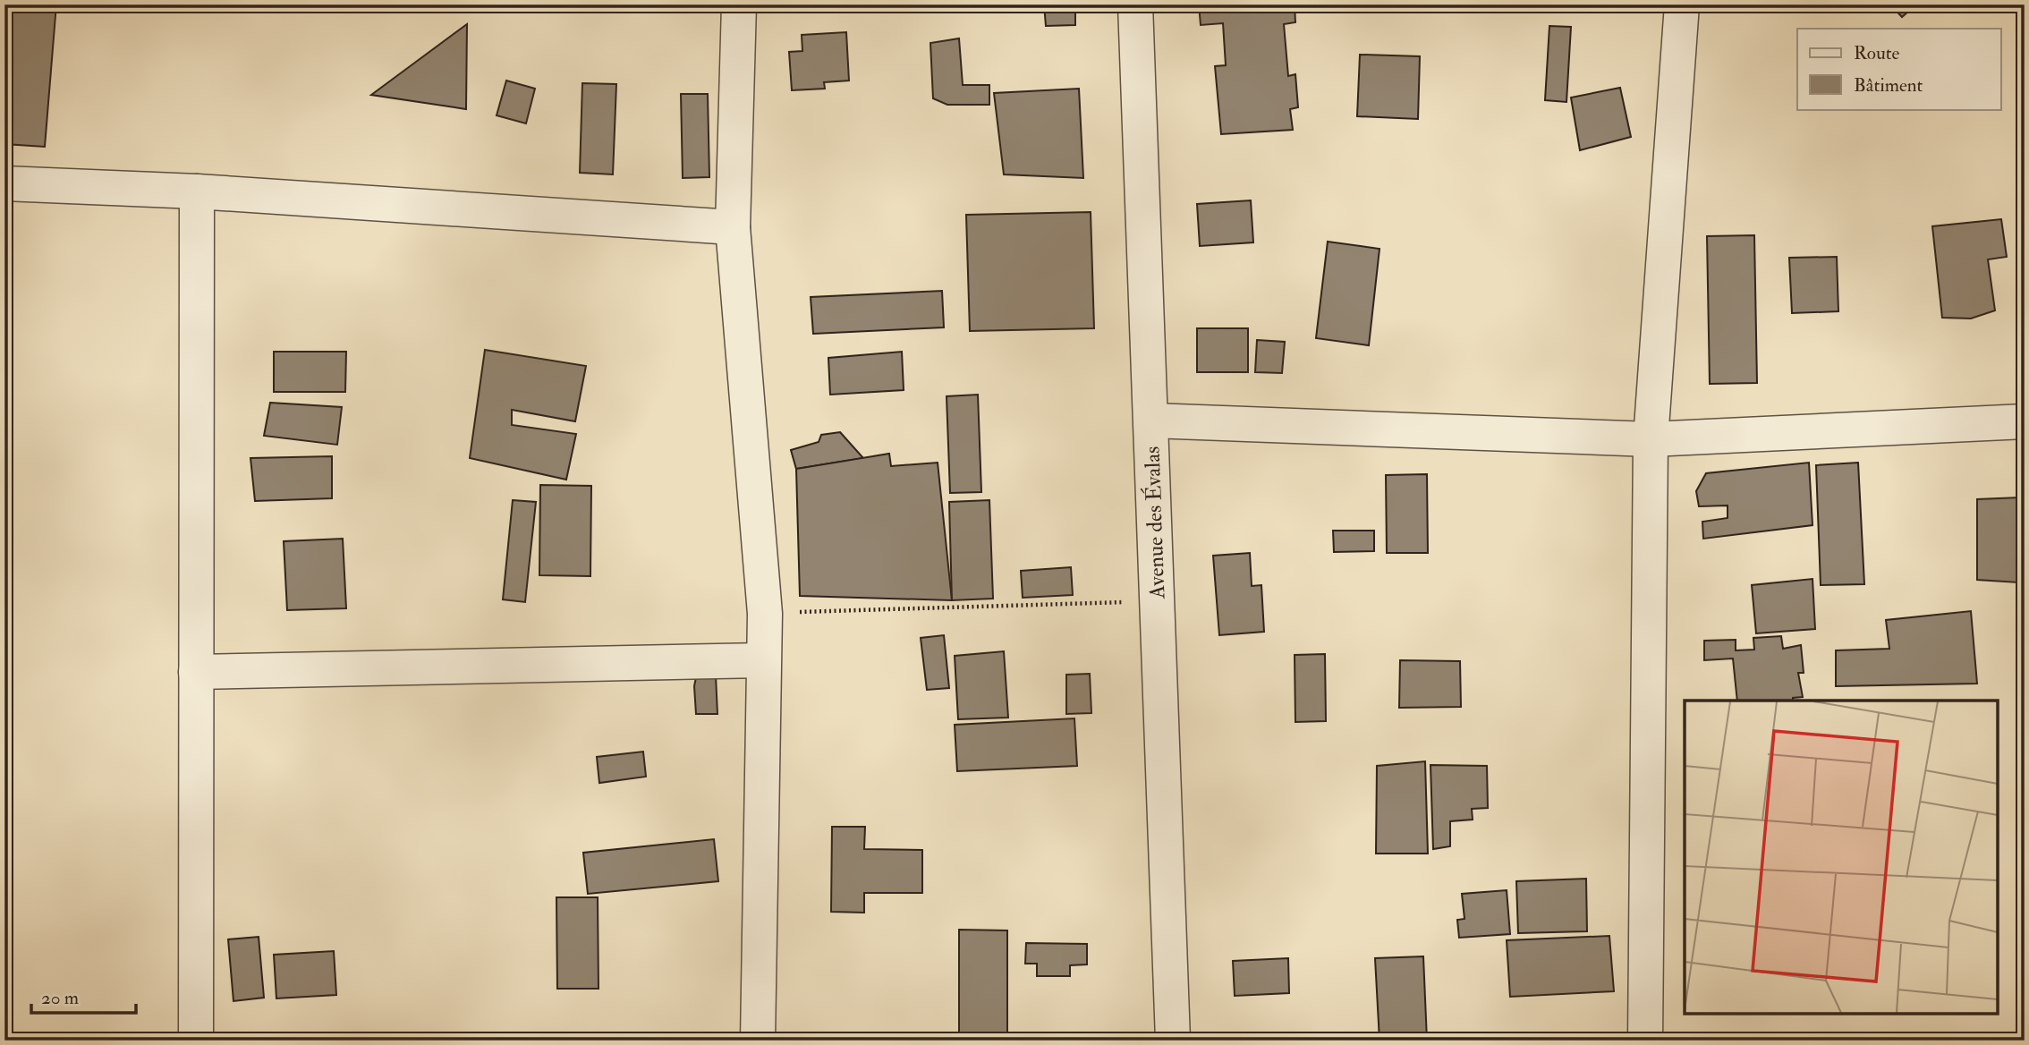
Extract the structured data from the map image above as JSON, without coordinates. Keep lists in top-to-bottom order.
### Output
{
  "streets": {
    "street": ["Avenue des Évalas"]
  },
  "legend": ["Route", "Bâtiment"],
  "scale_bar": "20 m"
}
